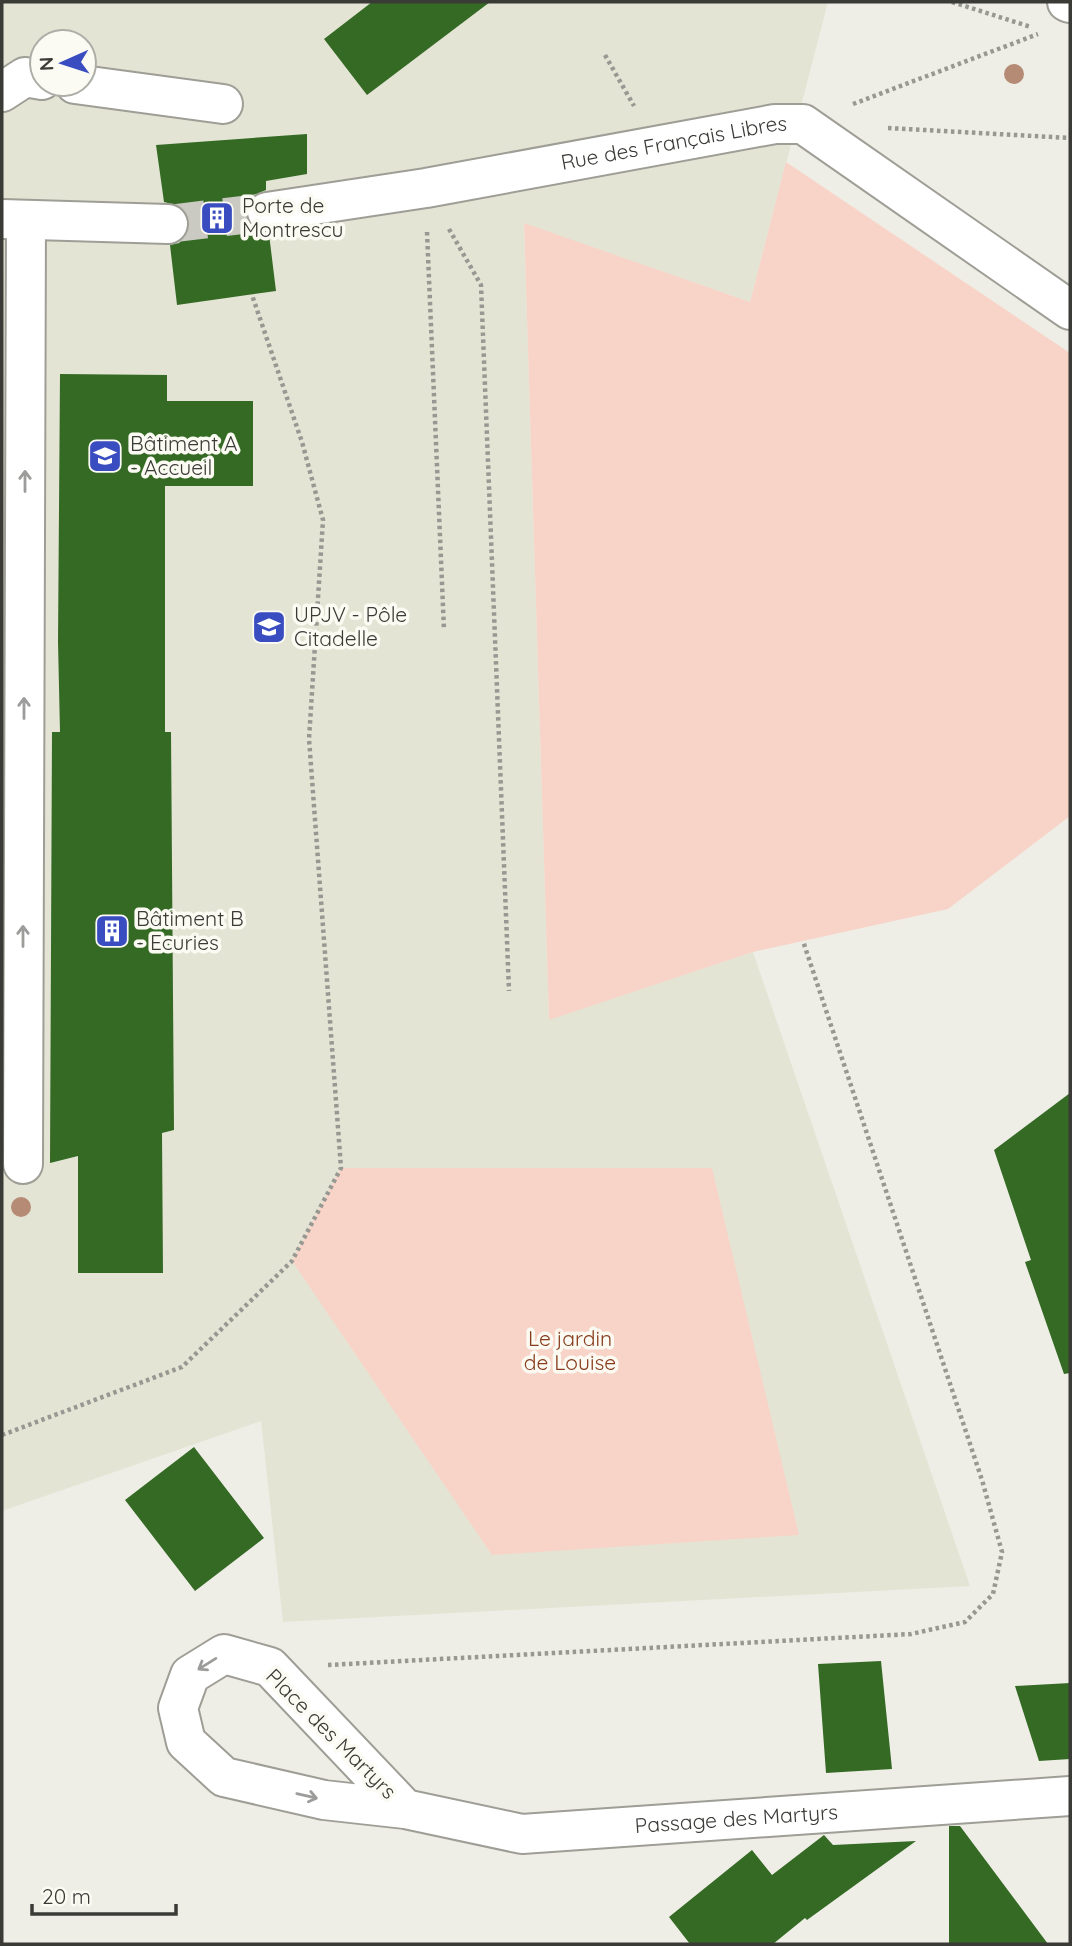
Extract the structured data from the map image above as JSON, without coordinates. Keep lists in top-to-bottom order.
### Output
{
  "streets": {
    "street": ["Rue des Français Libres", "Place des Martyrs", "Passage des Martyrs"]
  },
  "crossings": [
    ["Place des Martyrs", "Passage des Martyrs"]
  ],
  "parks": ["Le jardin de Louise"],
  "places": {
    "building": ["Porte de Montrescu", "Bâtiment B - Ecuries"],
    "school or university": ["Bâtiment A - Accueil", "UPJV - Pôle Citadelle"]
  },
  "scale_bar": "20 m",
  "north": "left"
}
